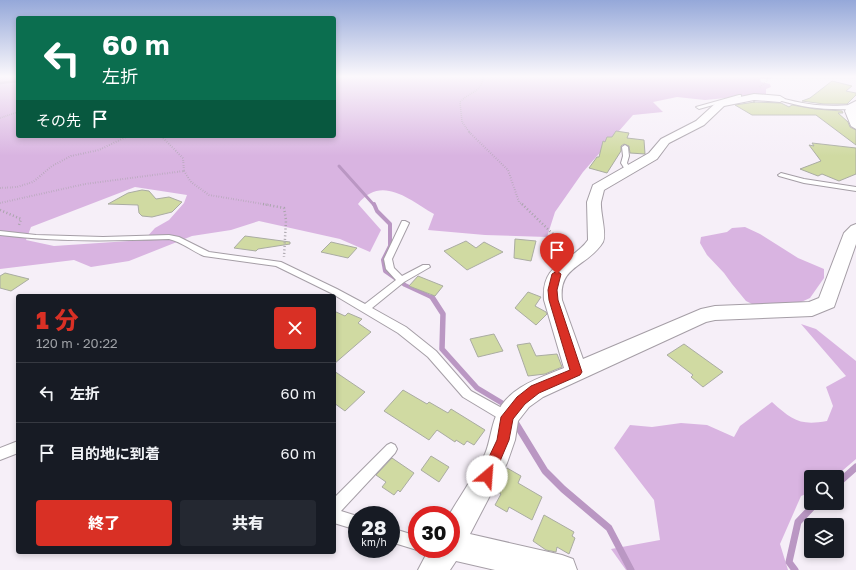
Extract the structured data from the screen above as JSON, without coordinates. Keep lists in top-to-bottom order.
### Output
{
  "page": {
    "turn": ["60 m", "左折"],
    "then": "その先",
    "heading": ["1 分", "120 m · 20:22"],
    "list": [
      {
        "name": "左折",
        "value": "60 m"
      },
      {
        "name": "目的地に到着",
        "value": "60 m"
      }
    ],
    "buttons": ["終了", "共有"],
    "speed": "28 km/h",
    "limit": "30"
  }
}
